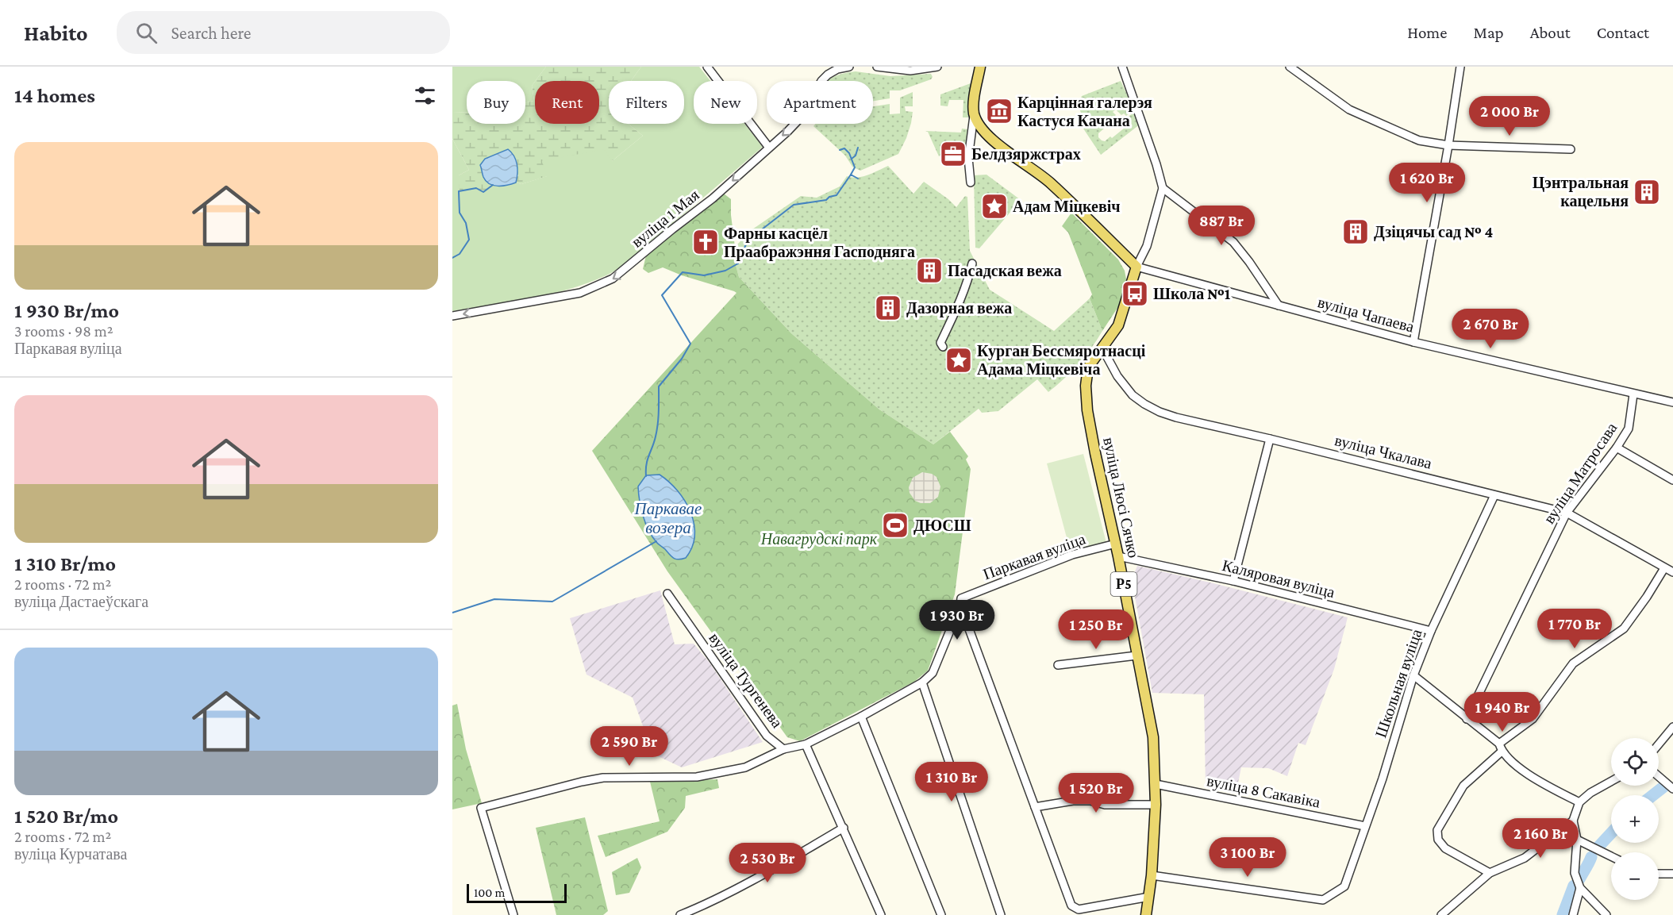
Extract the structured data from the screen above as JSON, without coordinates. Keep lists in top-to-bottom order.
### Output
{
  "streets": {
    "main road": ["вуліца Люсі Сячко", "Р5"],
    "street": [
      "вуліца 1 Мая",
      "вуліца Чапаева",
      "вуліца Чкалава",
      "вуліца Матросава",
      "Паркавая вуліца",
      "Каляровая вуліца",
      "вуліца Тургенева",
      "Школьная вуліца",
      "вуліца 8 Сакавіка"
    ]
  },
  "crossings": [
    ["вуліца Чапаева", "вуліца Матросава"],
    ["вуліца Чапаева", "вуліца Люсі Сячко"],
    ["вуліца Чкалава", "вуліца Матросава"],
    ["вуліца Чкалава", "вуліца Люсі Сячко"],
    ["вуліца Чкалава", "Школьная вуліца"],
    ["вуліца Люсі Сячко", "Паркавая вуліца"],
    ["вуліца Люсі Сячко", "Каляровая вуліца"],
    ["вуліца Люсі Сячко", "Школьная вуліца"],
    ["вуліца Люсі Сячко", "вуліца 8 Сакавіка"],
    ["Паркавая вуліца", "вуліца Тургенева"],
    ["Каляровая вуліца", "Школьная вуліца"],
    ["Школьная вуліца", "вуліца 8 Сакавіка"]
  ],
  "one_way": ["вуліца 1 Мая"],
  "water": ["Паркавае возера"],
  "parks": ["Навагрудскі парк"],
  "places": {
    "museum": ["Карцінная галерэя Кастуся Качана"],
    "office": ["Белдзяржстрах"],
    "building": [
      "Цэнтральная кацельня",
      "Дзіцячы сад № 4",
      "Пасадская вежа",
      "Дазорная вежа"
    ],
    "place": ["Адам Міцкевіч", "Курган Бессмяротнасці Адама Міцкевіча"],
    "church": ["Фарны касцёл Праабражэння Гасподняга"],
    "bus stop": ["Школа №1"],
    "sports": ["ДЮСШ"]
  },
  "scale_bar": "100 m",
  "page": {
    "header": "Habito",
    "search": "Search here",
    "nav": [
      "Home",
      "Map",
      "About",
      "Contact"
    ],
    "heading": "14 homes",
    "chip": [
      "Buy",
      "Rent",
      "Filters",
      "New",
      "Apartment"
    ],
    "price": [
      "2 000 Br",
      "1 620 Br",
      "887 Br",
      "2 670 Br",
      "1 930 Br",
      "1 770 Br",
      "1 250 Br",
      "1 940 Br",
      "2 590 Br",
      "1 310 Br",
      "1 520 Br",
      "2 160 Br",
      "3 100 Br",
      "2 530 Br"
    ],
    "list": [
      {
        "name": "1 930 Br/mo",
        "note": "3 rooms · 98 m² · Паркавая вуліца"
      },
      {
        "name": "1 310 Br/mo",
        "note": "2 rooms · 72 m² · вуліца Дастаеўскага"
      },
      {
        "name": "1 520 Br/mo",
        "note": "2 rooms · 72 m² · вуліца Курчатава"
      }
    ],
    "map_buttons": ["+", "−"],
    "scale": "100 m"
  }
}
